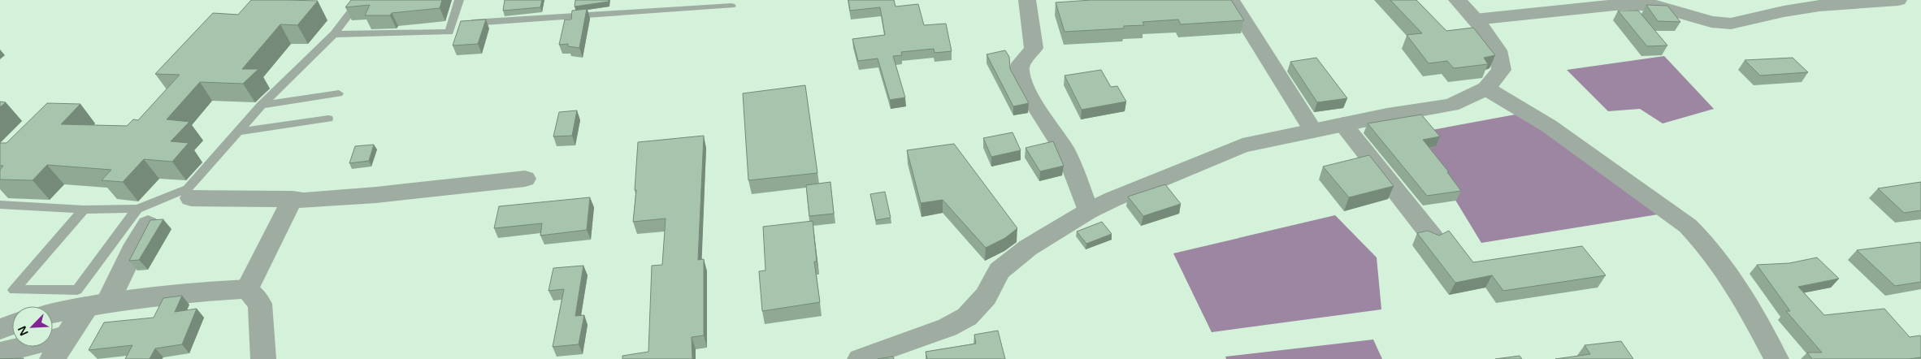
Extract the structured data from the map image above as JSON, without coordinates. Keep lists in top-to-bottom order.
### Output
{
  "north": "bottom left"
}
